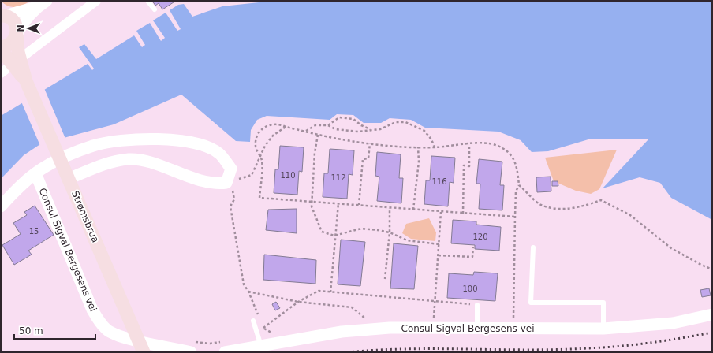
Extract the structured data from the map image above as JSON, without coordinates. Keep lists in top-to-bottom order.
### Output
{
  "streets": {
    "main road": ["Strømsbrua"],
    "street": ["Consul Sigval Bergesens vei"]
  },
  "house_numbers": [
    "110",
    "112",
    "116",
    "15",
    "120",
    "100"
  ],
  "scale_bar": "50 m",
  "north": "left"
}
